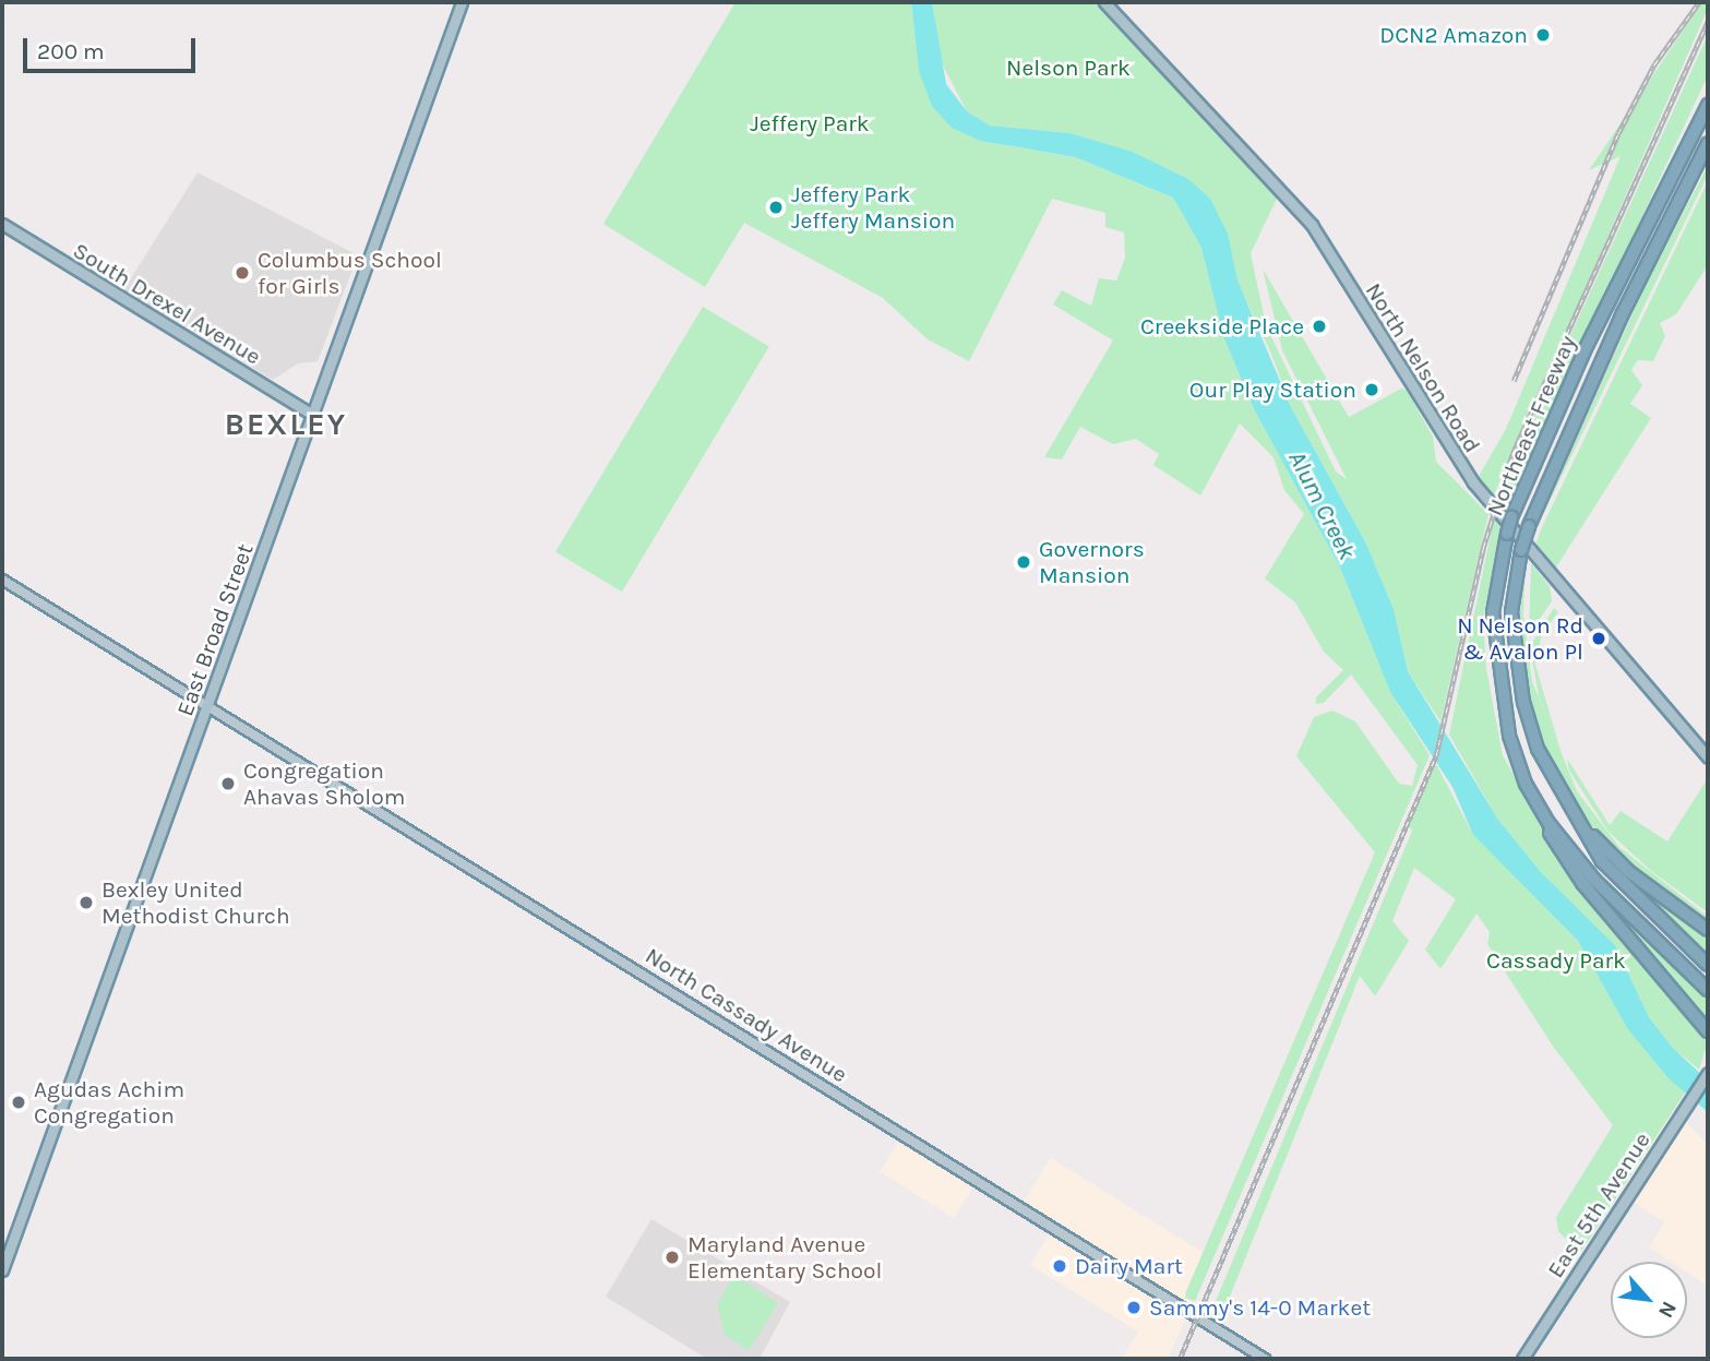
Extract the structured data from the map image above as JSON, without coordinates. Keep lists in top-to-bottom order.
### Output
{
  "streets": {
    "highway": ["Northeast Freeway"],
    "main road": [
      "South Drexel Avenue",
      "North Nelson Road",
      "East Broad Street",
      "East 5th Avenue"
    ],
    "street": ["North Cassady Avenue"]
  },
  "crossings": [
    ["South Drexel Avenue", "East Broad Street"],
    ["East Broad Street", "North Cassady Avenue"]
  ],
  "districts": ["BEXLEY"],
  "water": ["Alum Creek"],
  "parks": ["Nelson Park", "Jeffery Park", "Cassady Park"],
  "places": [
    "DCN2 Amazon",
    "Jeffery Park Jeffery Mansion",
    "Columbus School for Girls",
    "Creekside Place",
    "Our Play Station",
    "Governors Mansion",
    "N Nelson Rd & Avalon Pl",
    "Congregation Ahavas Sholom",
    "Bexley United Methodist Church",
    "Agudas Achim Congregation",
    "Maryland Avenue Elementary School",
    "Dairy Mart",
    "Sammy's 14-0 Market"
  ],
  "scale_bar": "200 m",
  "north": "bottom right"
}
